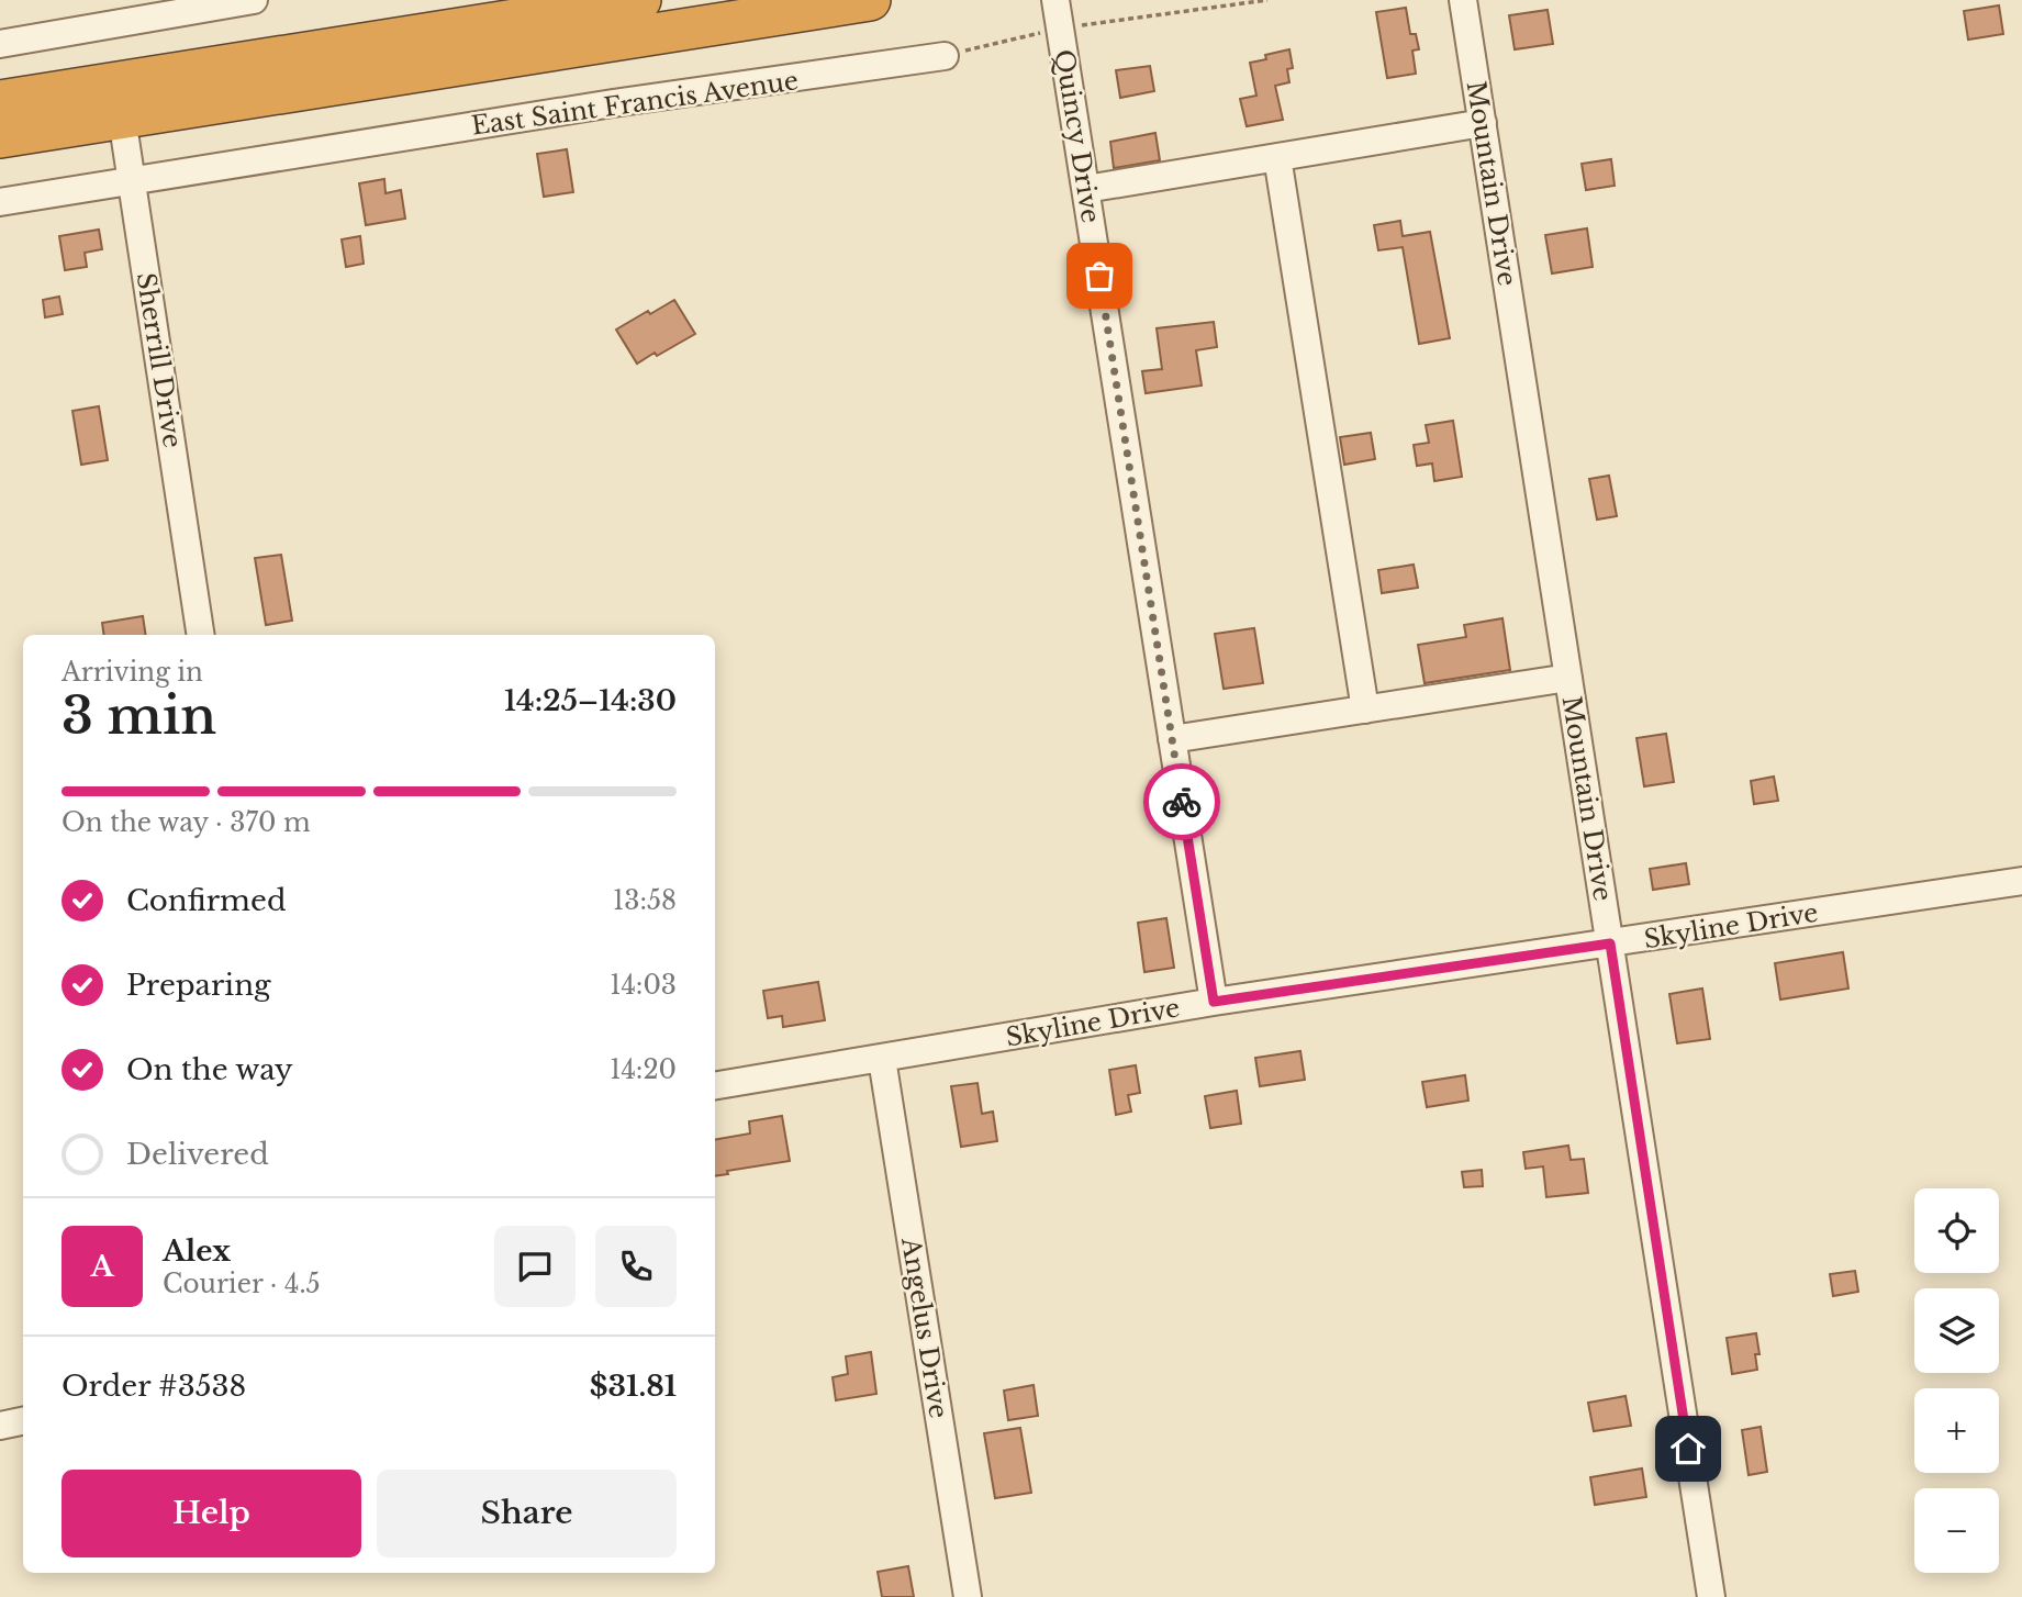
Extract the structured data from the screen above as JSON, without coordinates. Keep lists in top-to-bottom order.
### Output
{
  "streets": {
    "street": [
      "East Saint Francis Avenue",
      "Quincy Drive",
      "Mountain Drive",
      "Sherrill Drive",
      "Skyline Drive",
      "Angelus Drive"
    ]
  },
  "crossings": [
    ["East Saint Francis Avenue", "Sherrill Drive"],
    ["Quincy Drive", "Skyline Drive"],
    ["Mountain Drive", "Skyline Drive"],
    ["Skyline Drive", "Angelus Drive"]
  ],
  "page": {
    "heading": ["3 min", "Arriving in", "14:25–14:30"],
    "panel": [
      "Alex",
      "Courier · 4.5",
      "Order #3538",
      "$31.81"
    ],
    "bar": "On the way · 370 m",
    "list": [
      ["Confirmed", "13:58"],
      ["Preparing", "14:03"],
      ["On the way", "14:20"],
      "Delivered"
    ],
    "map_buttons": ["+", "−"],
    "round": "A",
    "buttons": ["Help", "Share"]
  }
}
